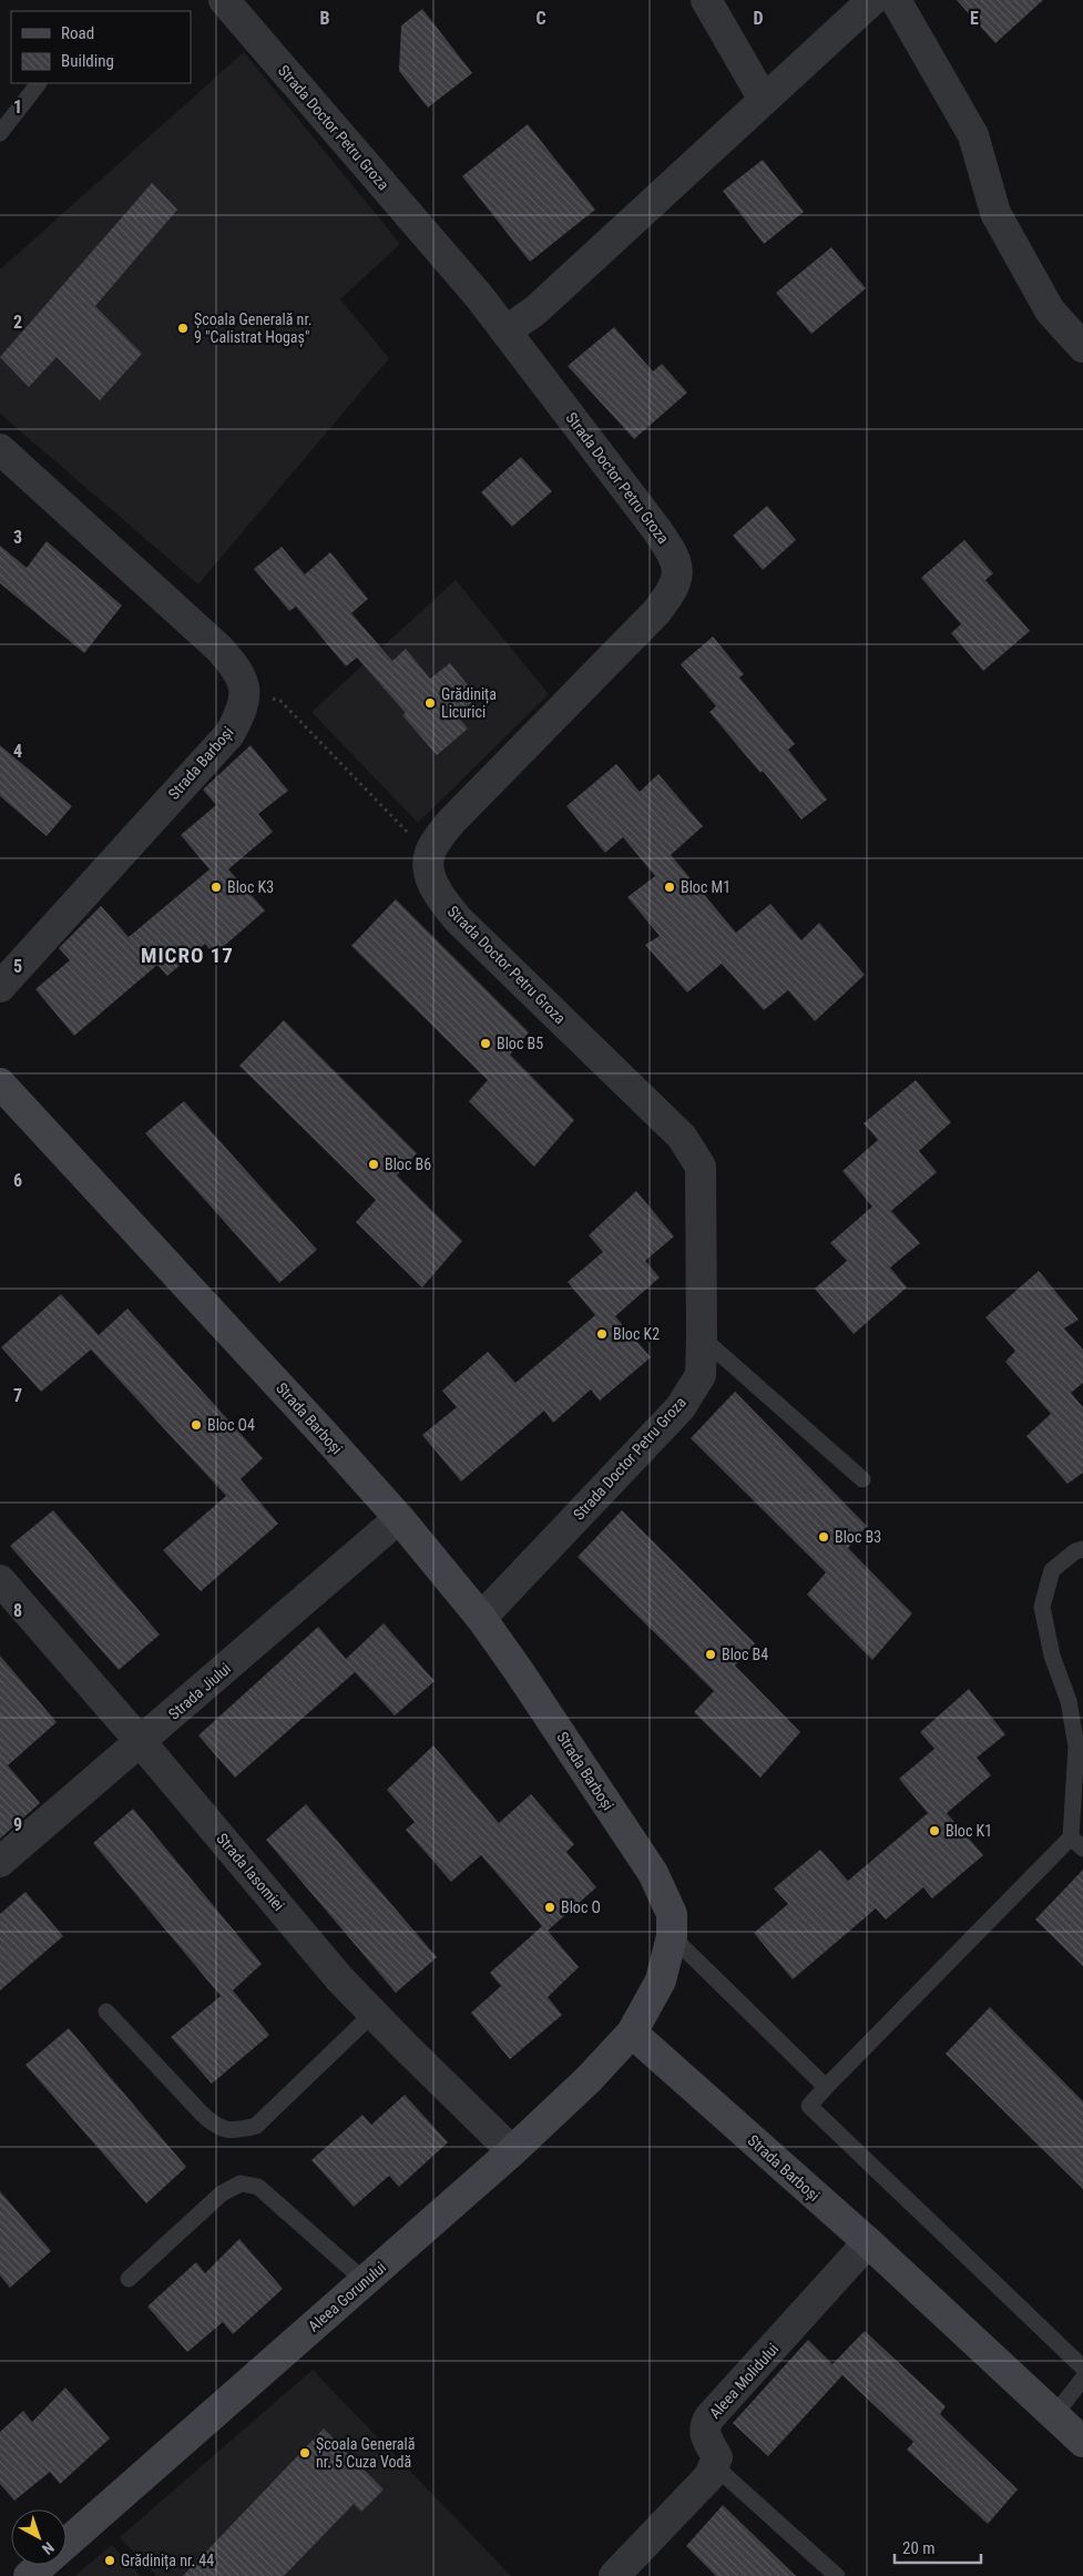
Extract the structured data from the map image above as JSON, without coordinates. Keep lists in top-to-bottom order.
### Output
{
  "streets": {
    "street": [
      "Strada Doctor Petru Groza",
      "Strada Barboși",
      "Strada Jiului",
      "Strada Iasomiei",
      "Aleea Gorunului",
      "Aleea Molidului"
    ]
  },
  "crossings": [
    ["Strada Doctor Petru Groza", "Strada Barboși"],
    ["Strada Barboși", "Strada Jiului"],
    ["Strada Barboși", "Aleea Gorunului"],
    ["Strada Barboși", "Aleea Molidului"],
    ["Strada Jiului", "Strada Iasomiei"],
    ["Strada Iasomiei", "Aleea Gorunului"]
  ],
  "districts": ["MICRO 17"],
  "places": [
    "Școala Generală nr. 9 \"Calistrat Hogaș\"",
    "Grădinița Licurici",
    "Bloc K3",
    "Bloc M1",
    "Bloc B5",
    "Bloc B6",
    "Bloc K2",
    "Bloc O4",
    "Bloc B3",
    "Bloc B4",
    "Bloc K1",
    "Bloc O",
    "Școala Generală nr. 5 Cuza Vodă",
    "Grădinița nr. 44"
  ],
  "legend": ["Road", "Building"],
  "scale_bar": "20 m",
  "north": "bottom right",
  "grid": {
    "columns": [
      "B",
      "C",
      "D",
      "E"
    ],
    "rows": [
      "1",
      "2",
      "3",
      "4",
      "5",
      "6",
      "7",
      "8",
      "9"
    ]
  }
}
